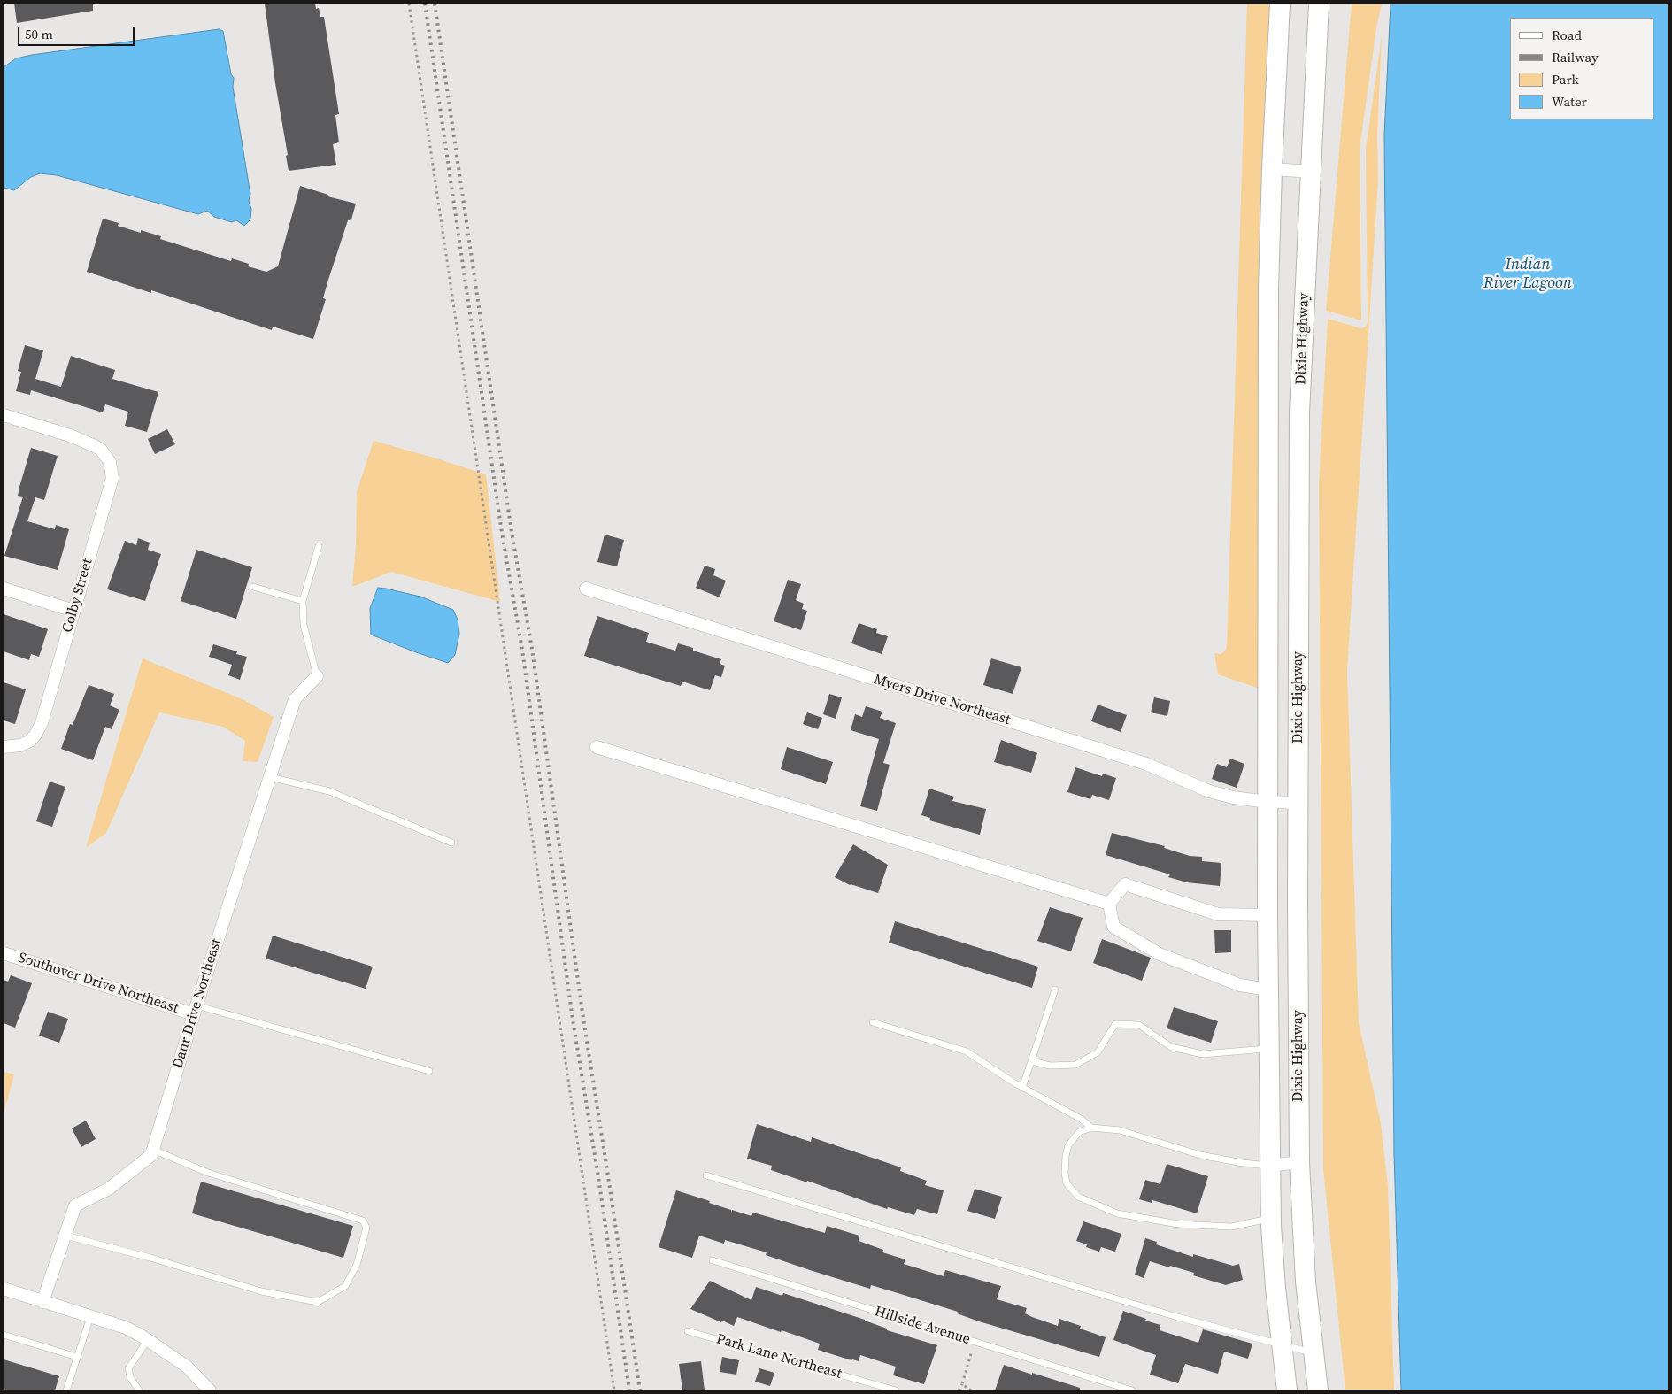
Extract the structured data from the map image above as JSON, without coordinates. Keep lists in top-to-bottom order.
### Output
{
  "streets": {
    "main road": ["Dixie Highway"],
    "street": [
      "Colby Street",
      "Myers Drive Northeast",
      "Southover Drive Northeast",
      "Danr Drive Northeast"
    ],
    "lane": ["Hillside Avenue", "Park Lane Northeast"]
  },
  "crossings": [
    ["Dixie Highway", "Myers Drive Northeast"],
    ["Southover Drive Northeast", "Danr Drive Northeast"]
  ],
  "water": ["Indian River Lagoon"],
  "legend": [
    "Road",
    "Railway",
    "Park",
    "Water"
  ],
  "scale_bar": "50 m"
}
